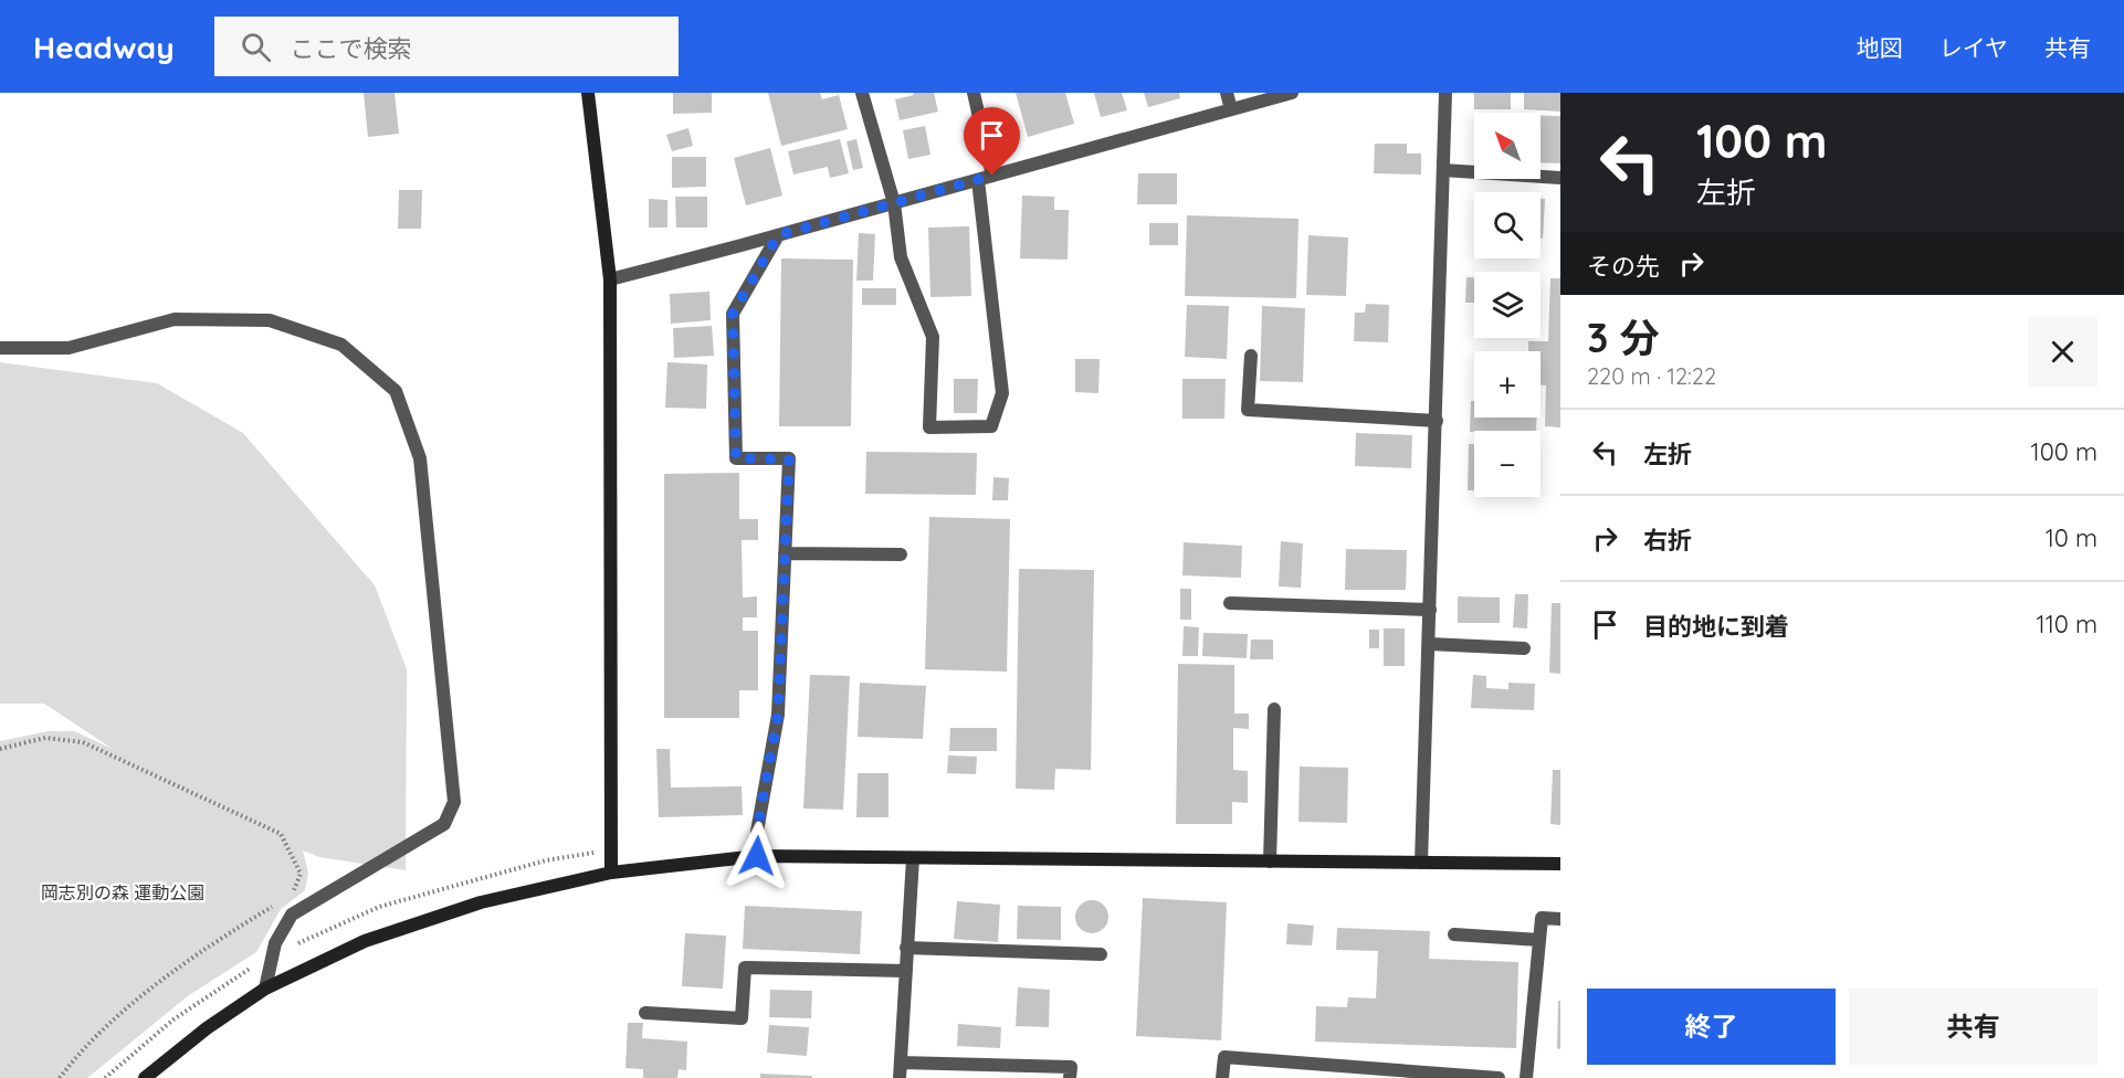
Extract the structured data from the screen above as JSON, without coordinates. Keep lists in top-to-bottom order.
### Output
{
  "parks": ["岡志別の森 運動公園"],
  "north": "top left",
  "page": {
    "header": "Headway",
    "search": "ここで検索",
    "nav": ["地図", "レイヤ", "共有"],
    "turn": ["100 m", "左折"],
    "map_buttons": ["+", "−"],
    "then": "その先",
    "heading": ["3 分", "220 m · 12:22"],
    "list": [
      {
        "name": "左折",
        "value": "100 m"
      },
      {
        "name": "右折",
        "value": "10 m"
      },
      {
        "name": "目的地に到着",
        "value": "110 m"
      }
    ],
    "buttons": ["終了", "共有"]
  }
}
